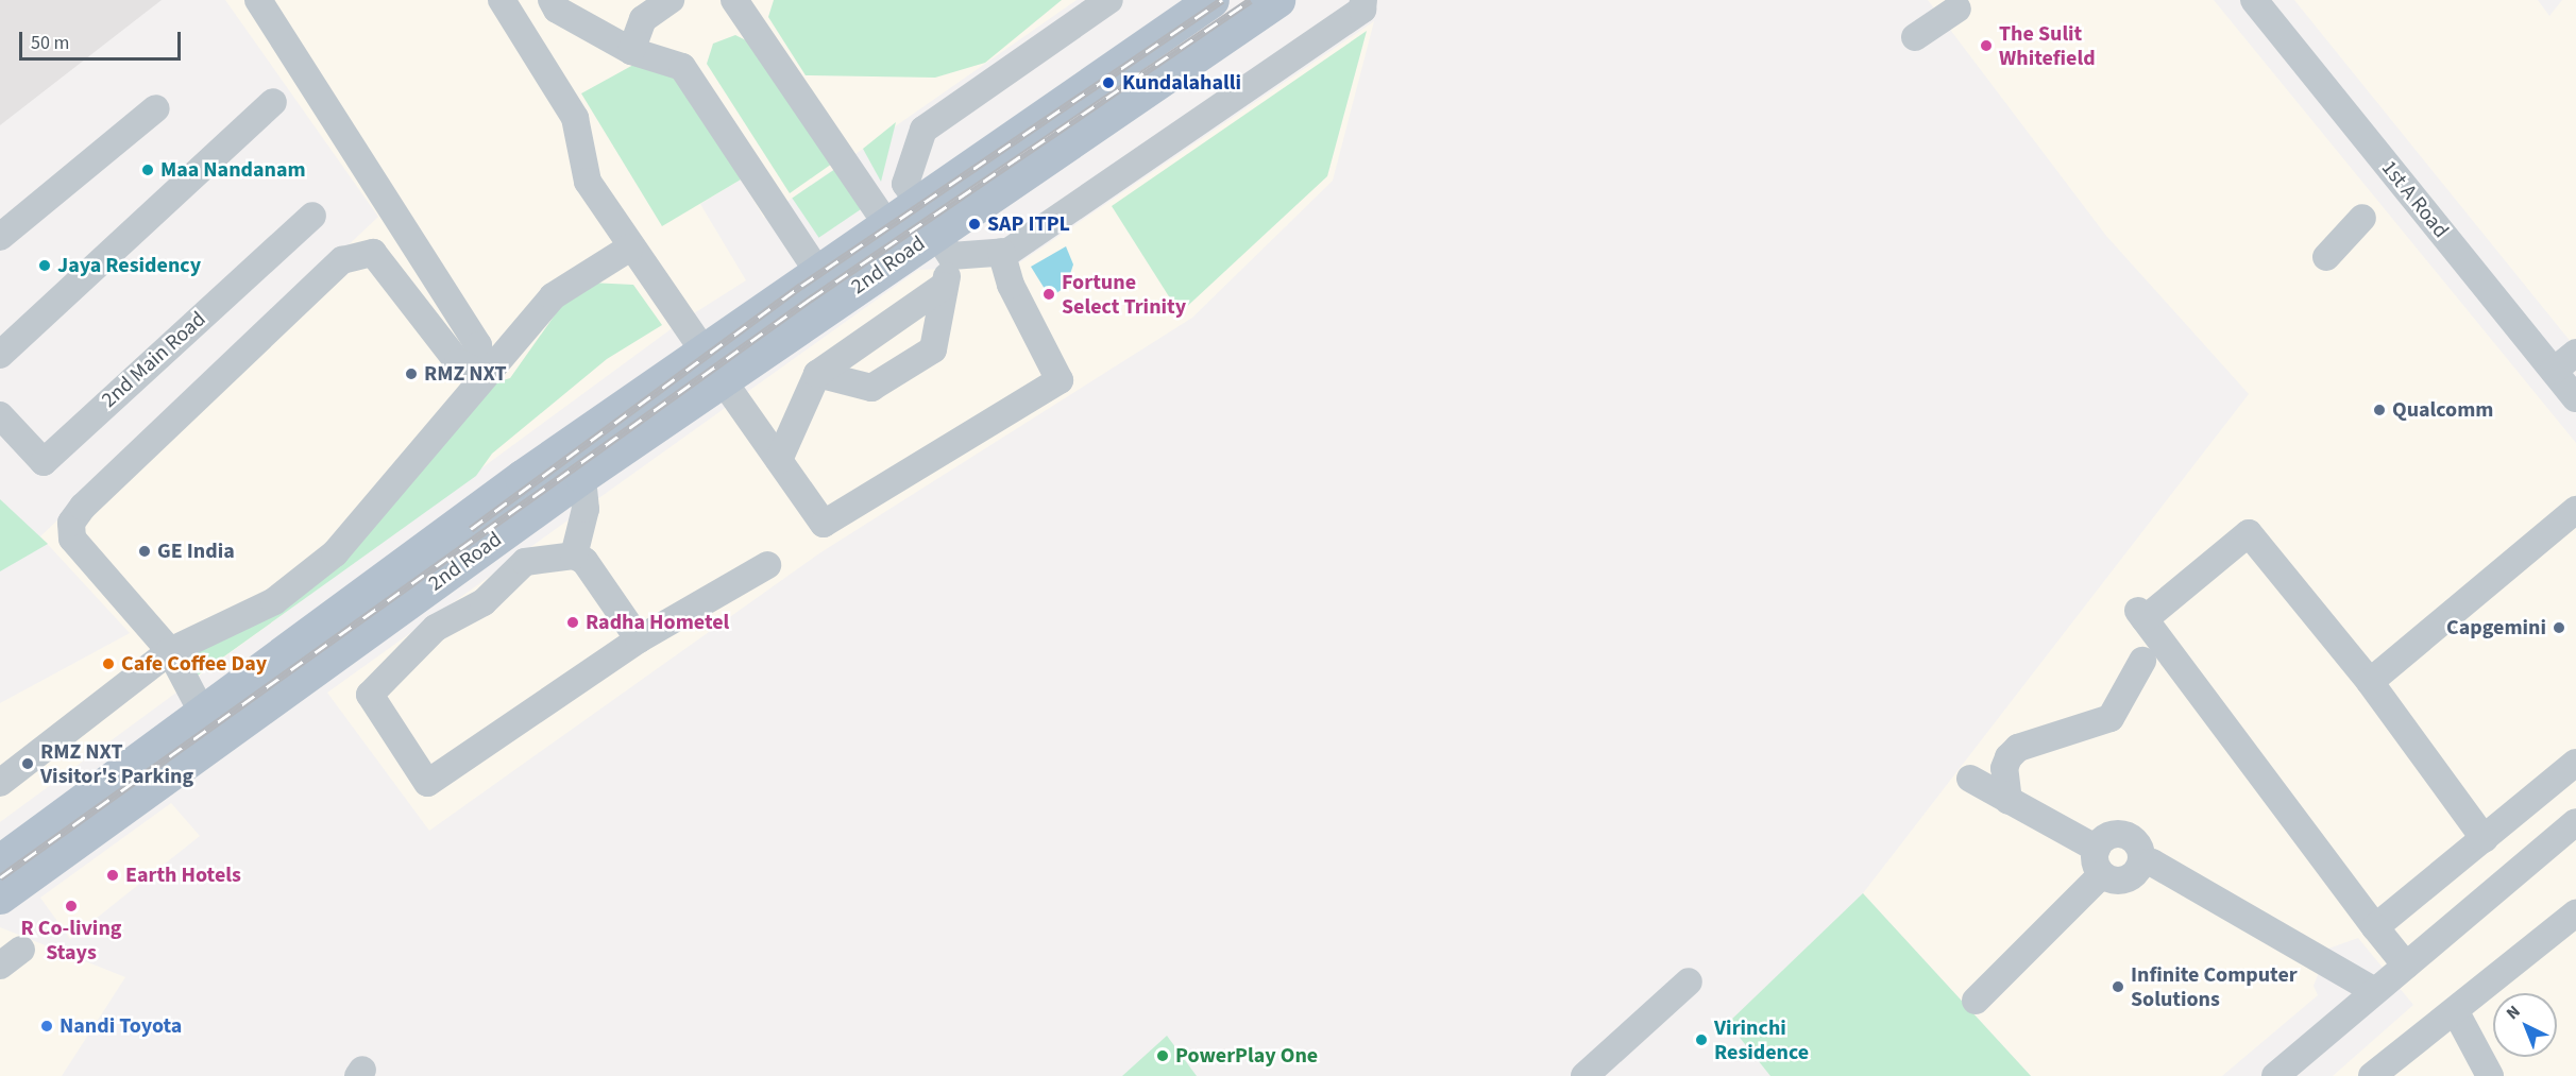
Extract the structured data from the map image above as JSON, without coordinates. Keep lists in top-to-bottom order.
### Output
{
  "streets": {
    "main road": ["2nd Road"],
    "street": ["1st A Road", "2nd Main Road"]
  },
  "places": [
    "The Sulit Whitefield",
    "Kundalahalli",
    "Maa Nandanam",
    "SAP ITPL",
    "Jaya Residency",
    "Fortune Select Trinity",
    "RMZ NXT",
    "Qualcomm",
    "GE India",
    "Radha Hometel",
    "Capgemini",
    "Cafe Coffee Day",
    "RMZ NXT Visitor's Parking",
    "Earth Hotels",
    "R Co-living Stays",
    "Infinite Computer Solutions",
    "Nandi Toyota",
    "Virinchi Residence",
    "PowerPlay One"
  ],
  "scale_bar": "50 m",
  "north": "top left"
}
